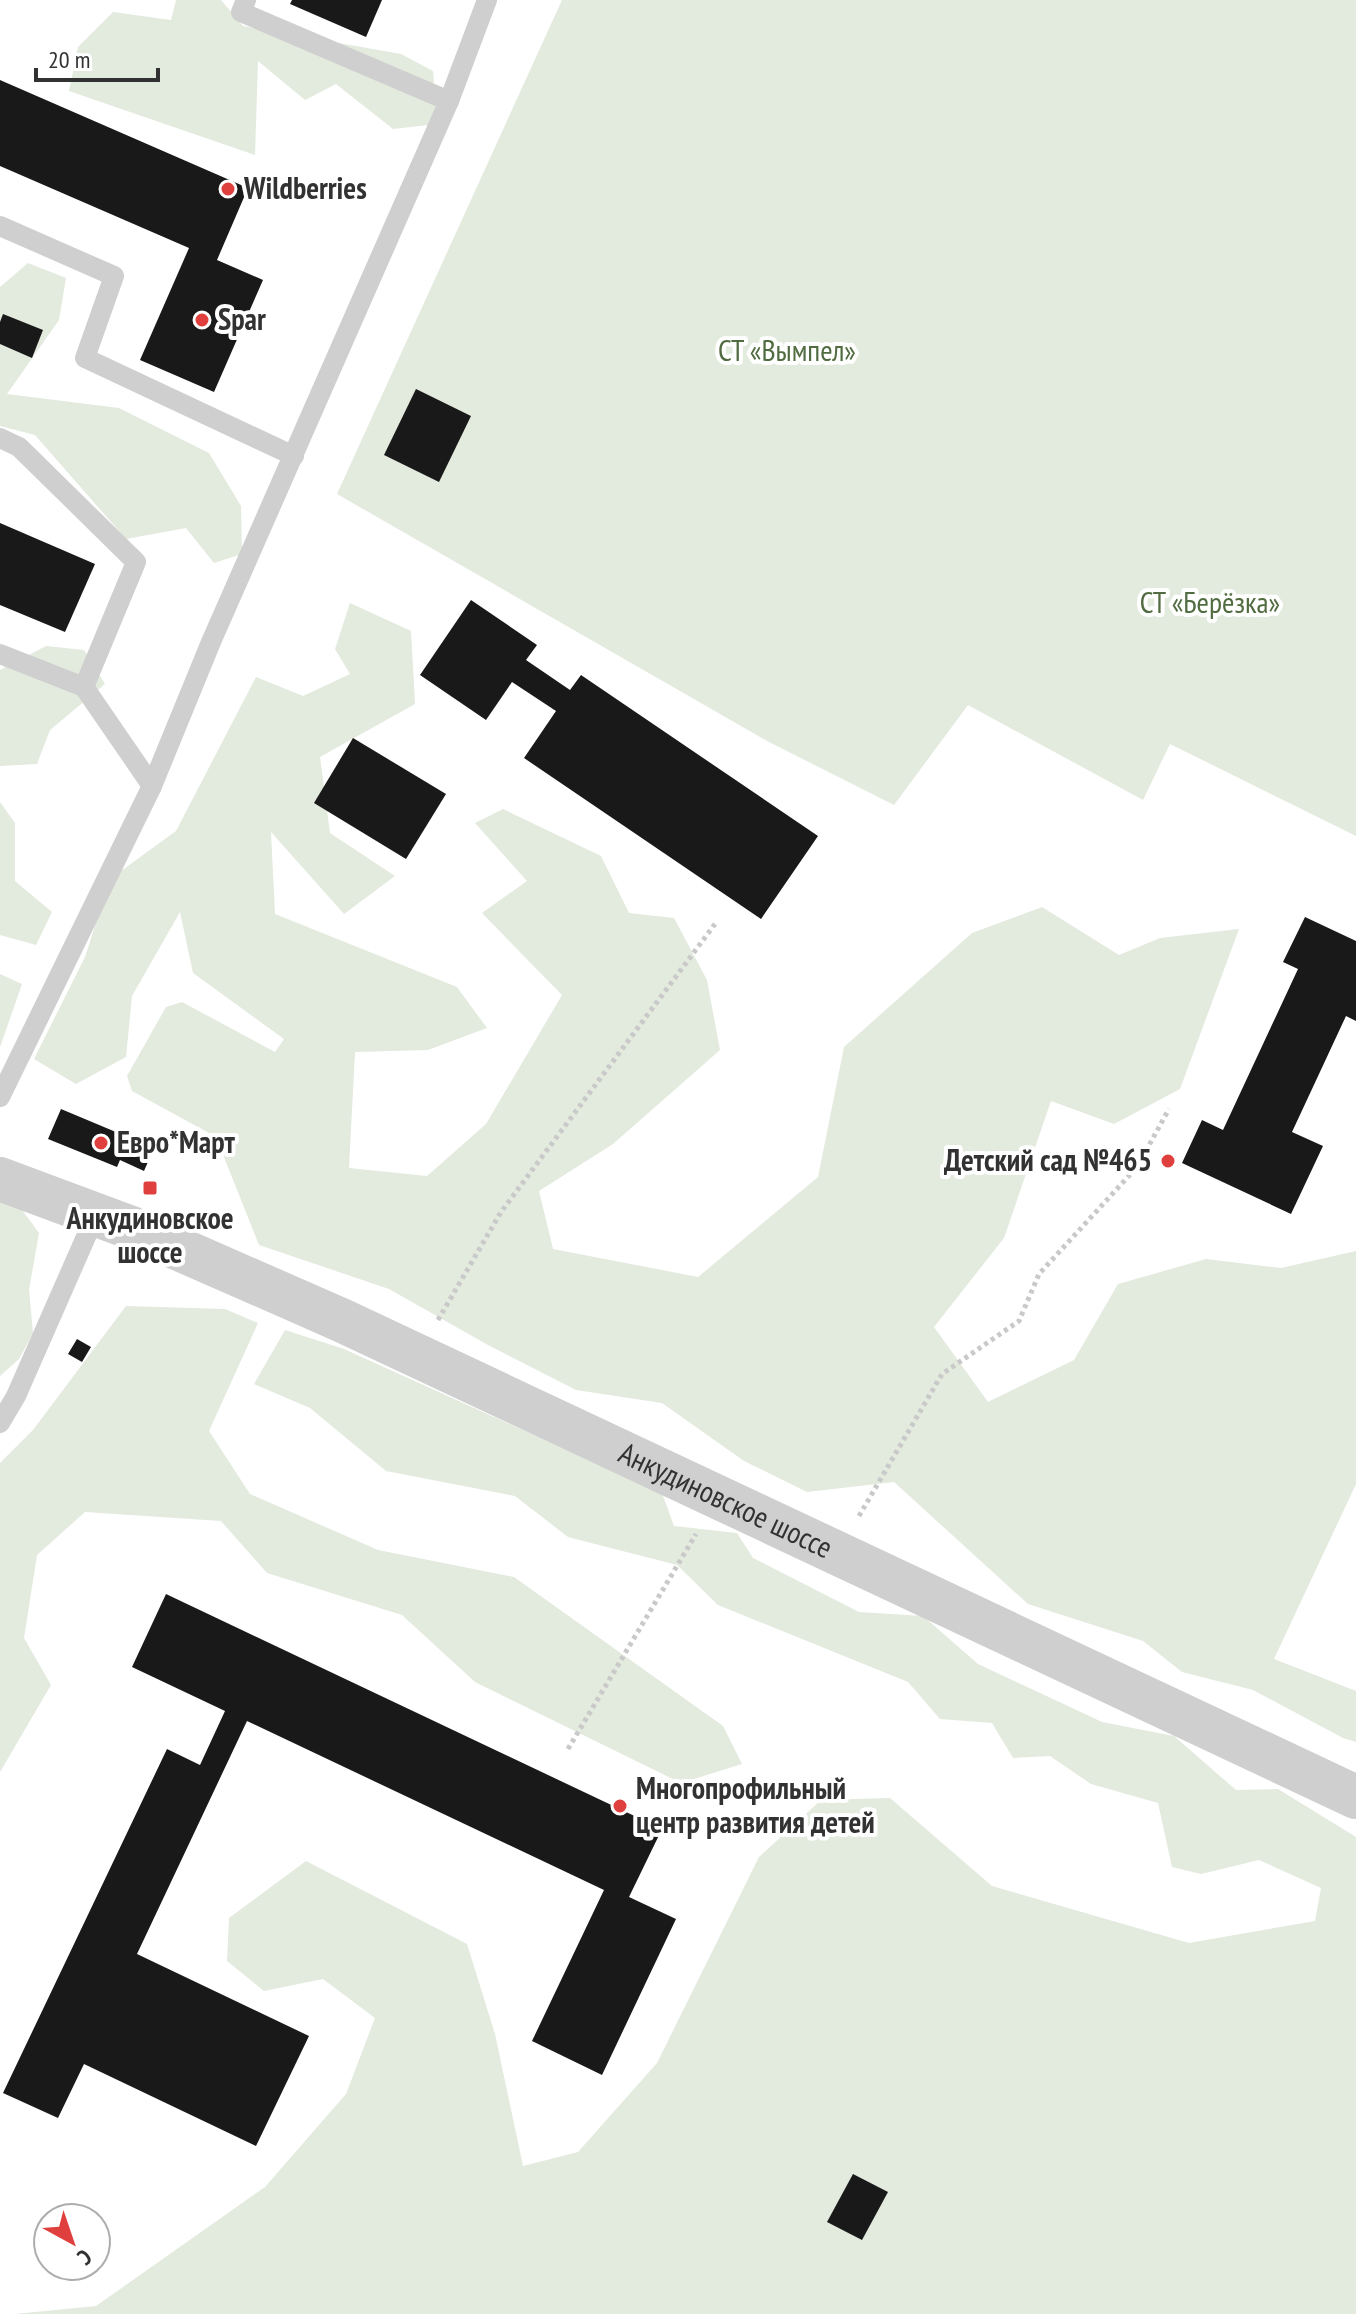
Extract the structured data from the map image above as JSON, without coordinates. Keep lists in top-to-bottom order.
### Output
{
  "streets": {
    "street": ["Анкудиновское шоссе"]
  },
  "parks": ["СТ «Вымпел»", "СТ «Берёзка»"],
  "places": {
    "other": [
      "Wildberries",
      "Spar",
      "Евро*Март",
      "Детский сад №465",
      "Многопрофильный центр развития детей"
    ],
    "transit": ["Анкудиновское шоссе"]
  },
  "scale_bar": "20 m",
  "north": "bottom right"
}
